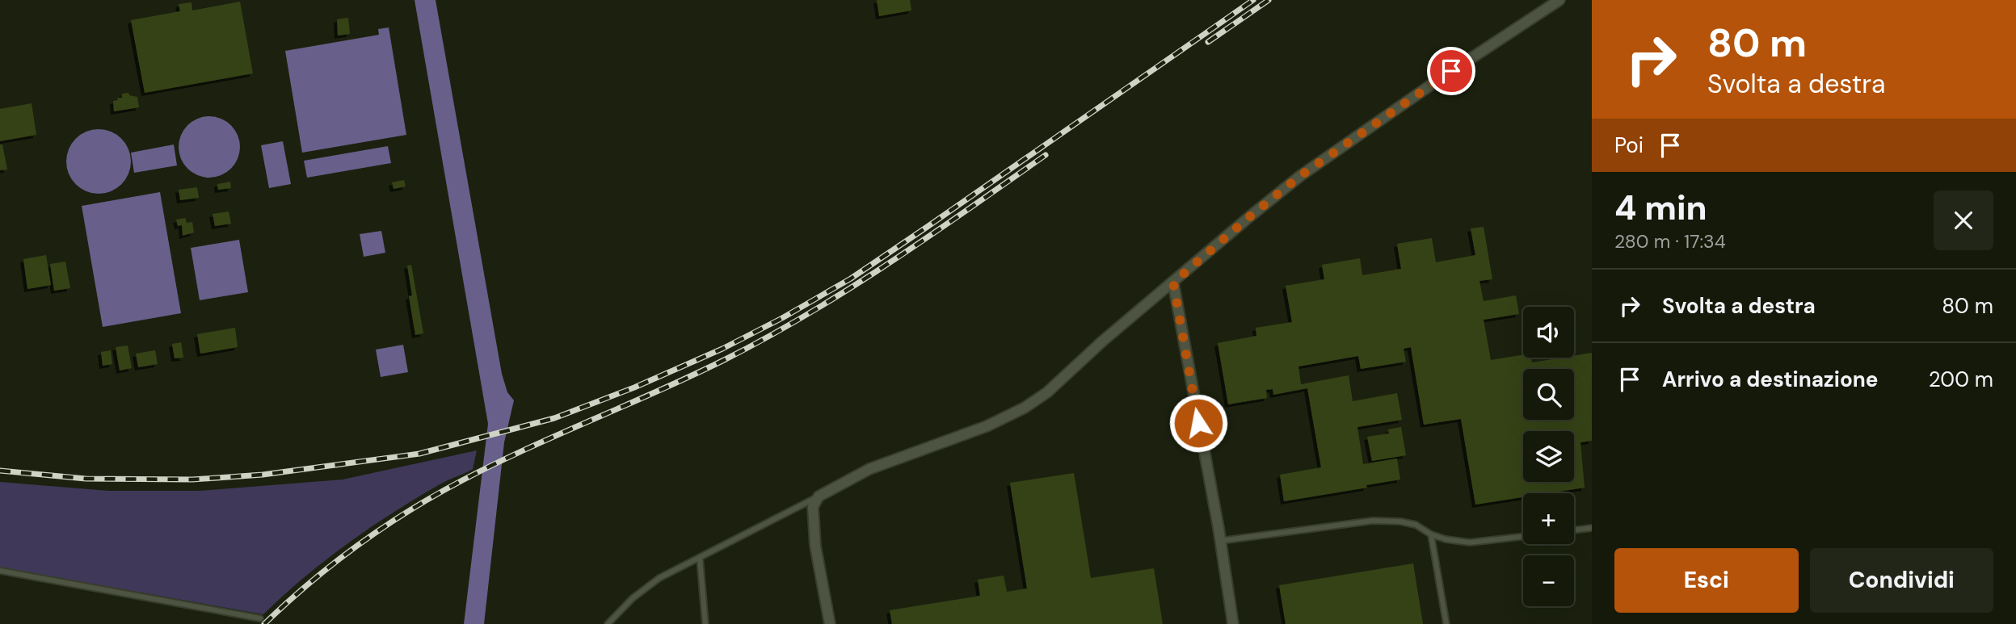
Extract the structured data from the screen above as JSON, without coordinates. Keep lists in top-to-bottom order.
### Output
{
  "page": {
    "turn": ["80 m", "Svolta a destra"],
    "then": "Poi",
    "heading": ["4 min", "280 m · 17:34"],
    "list": [
      {
        "name": "Svolta a destra",
        "value": "80 m"
      },
      {
        "name": "Arrivo a destinazione",
        "value": "200 m"
      }
    ],
    "map_buttons": ["+", "−"],
    "buttons": ["Esci", "Condividi"]
  }
}
